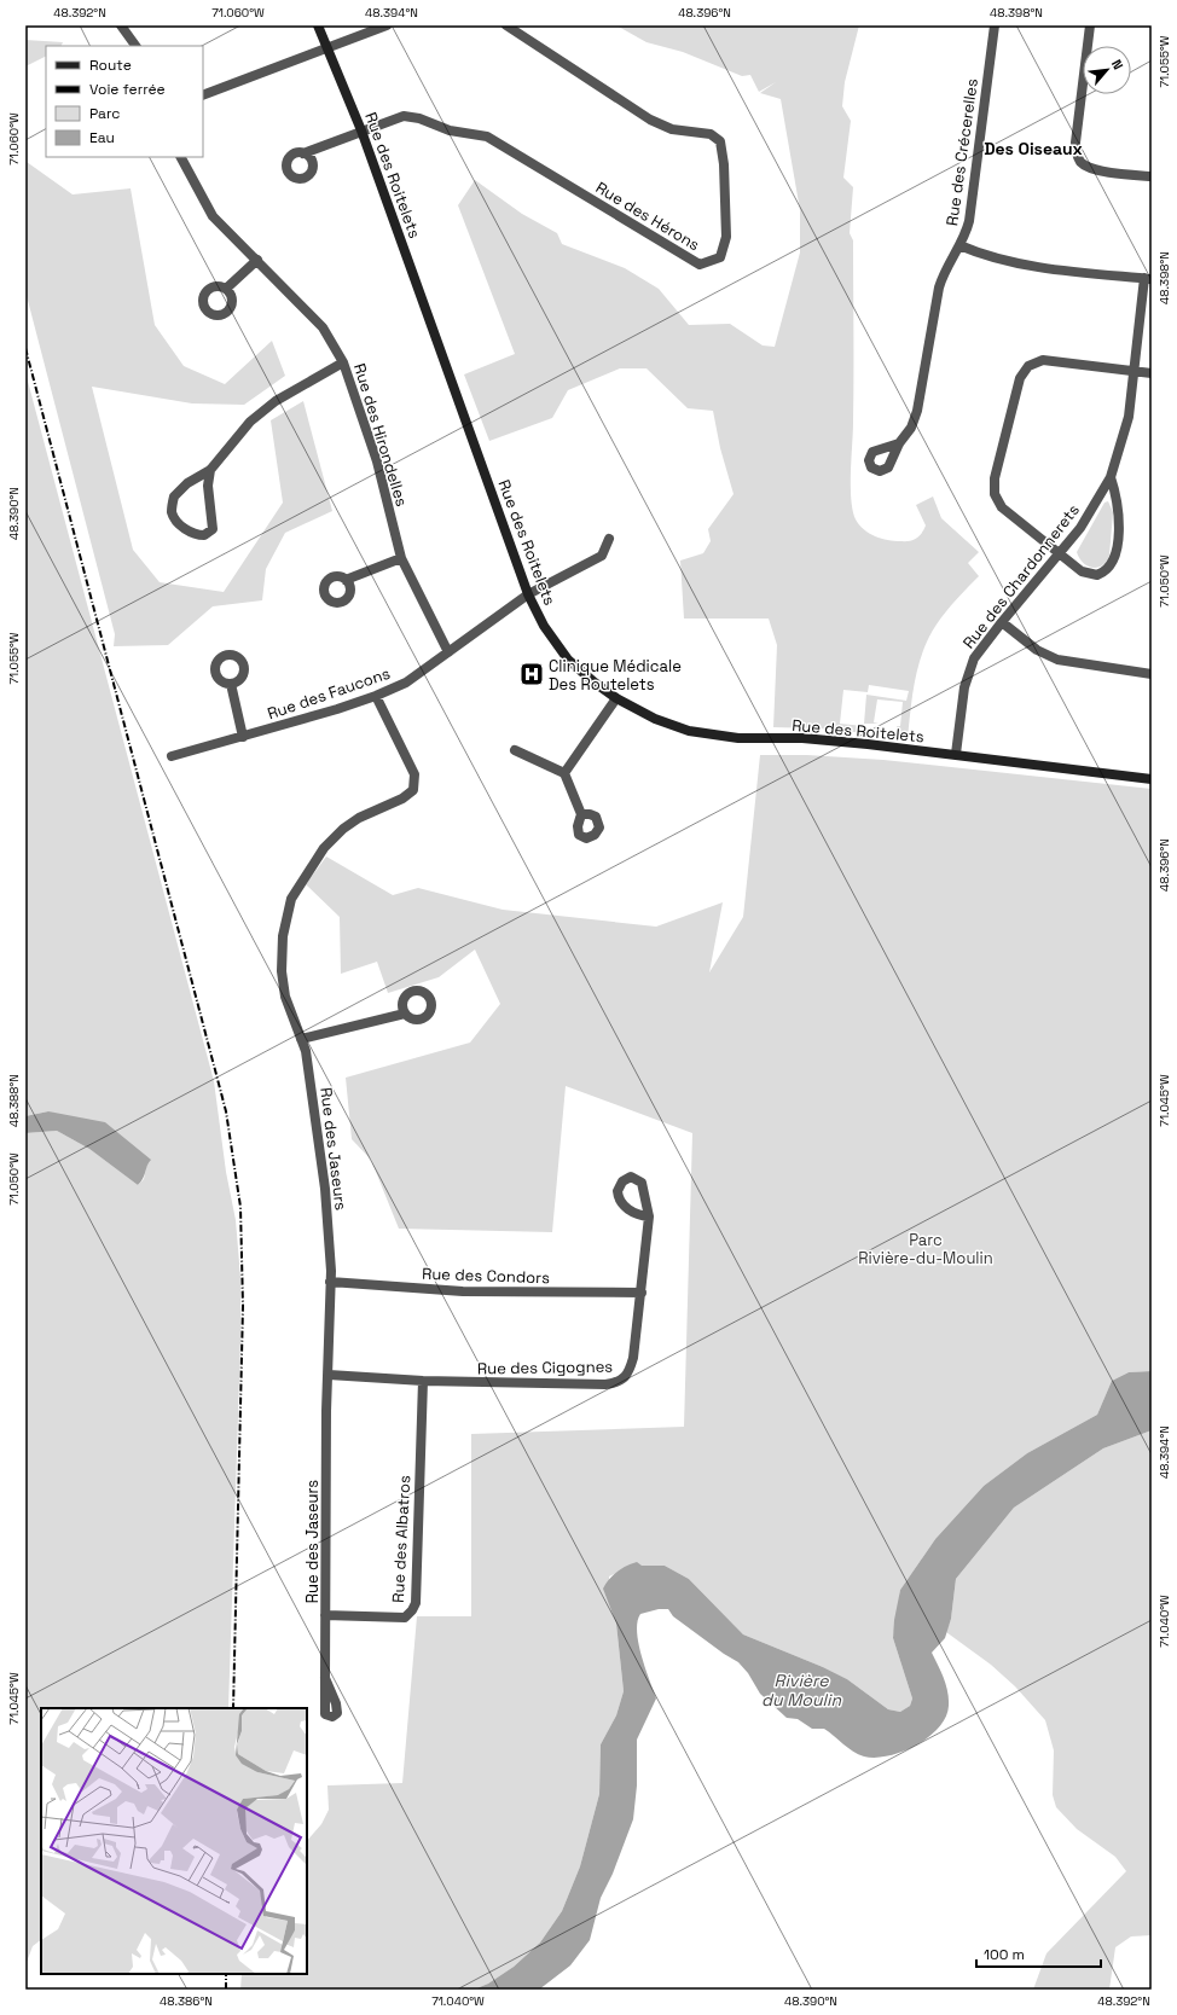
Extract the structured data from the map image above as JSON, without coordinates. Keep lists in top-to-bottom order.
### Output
{
  "streets": {
    "street": [
      "Rue des Crécerelles",
      "Rue des Roitelets",
      "Rue des Hérons",
      "Rue des Hirondelles",
      "Rue des Chardonnerets",
      "Rue des Faucons",
      "Rue des Jaseurs",
      "Rue des Condors",
      "Rue des Cigognes",
      "Rue des Albatros"
    ]
  },
  "crossings": [
    ["Rue des Roitelets", "Rue des Hérons"],
    ["Rue des Roitelets", "Rue des Chardonnerets"],
    ["Rue des Roitelets", "Rue des Faucons"],
    ["Rue des Hirondelles", "Rue des Faucons"],
    ["Rue des Faucons", "Rue des Jaseurs"],
    ["Rue des Jaseurs", "Rue des Condors"],
    ["Rue des Jaseurs", "Rue des Cigognes"],
    ["Rue des Jaseurs", "Rue des Albatros"],
    ["Rue des Condors", "Rue des Cigognes"],
    ["Rue des Cigognes", "Rue des Albatros"]
  ],
  "districts": ["Des Oiseaux"],
  "water": ["Rivière du Moulin"],
  "parks": ["Parc Rivière-du-Moulin"],
  "places": {
    "hospital": ["Clinique Médicale Des Routelets"]
  },
  "legend": [
    "Route",
    "Voie ferrée",
    "Parc",
    "Eau"
  ],
  "scale_bar": "100 m",
  "north": "top right",
  "coordinates": [
    "48.392°N",
    "71.060°W",
    "48.394°N",
    "48.396°N",
    "48.398°N",
    "71.055°W",
    "48.390°N",
    "71.050°W",
    "48.388°N",
    "71.045°W",
    "71.040°W",
    "48.386°N"
  ]
}
